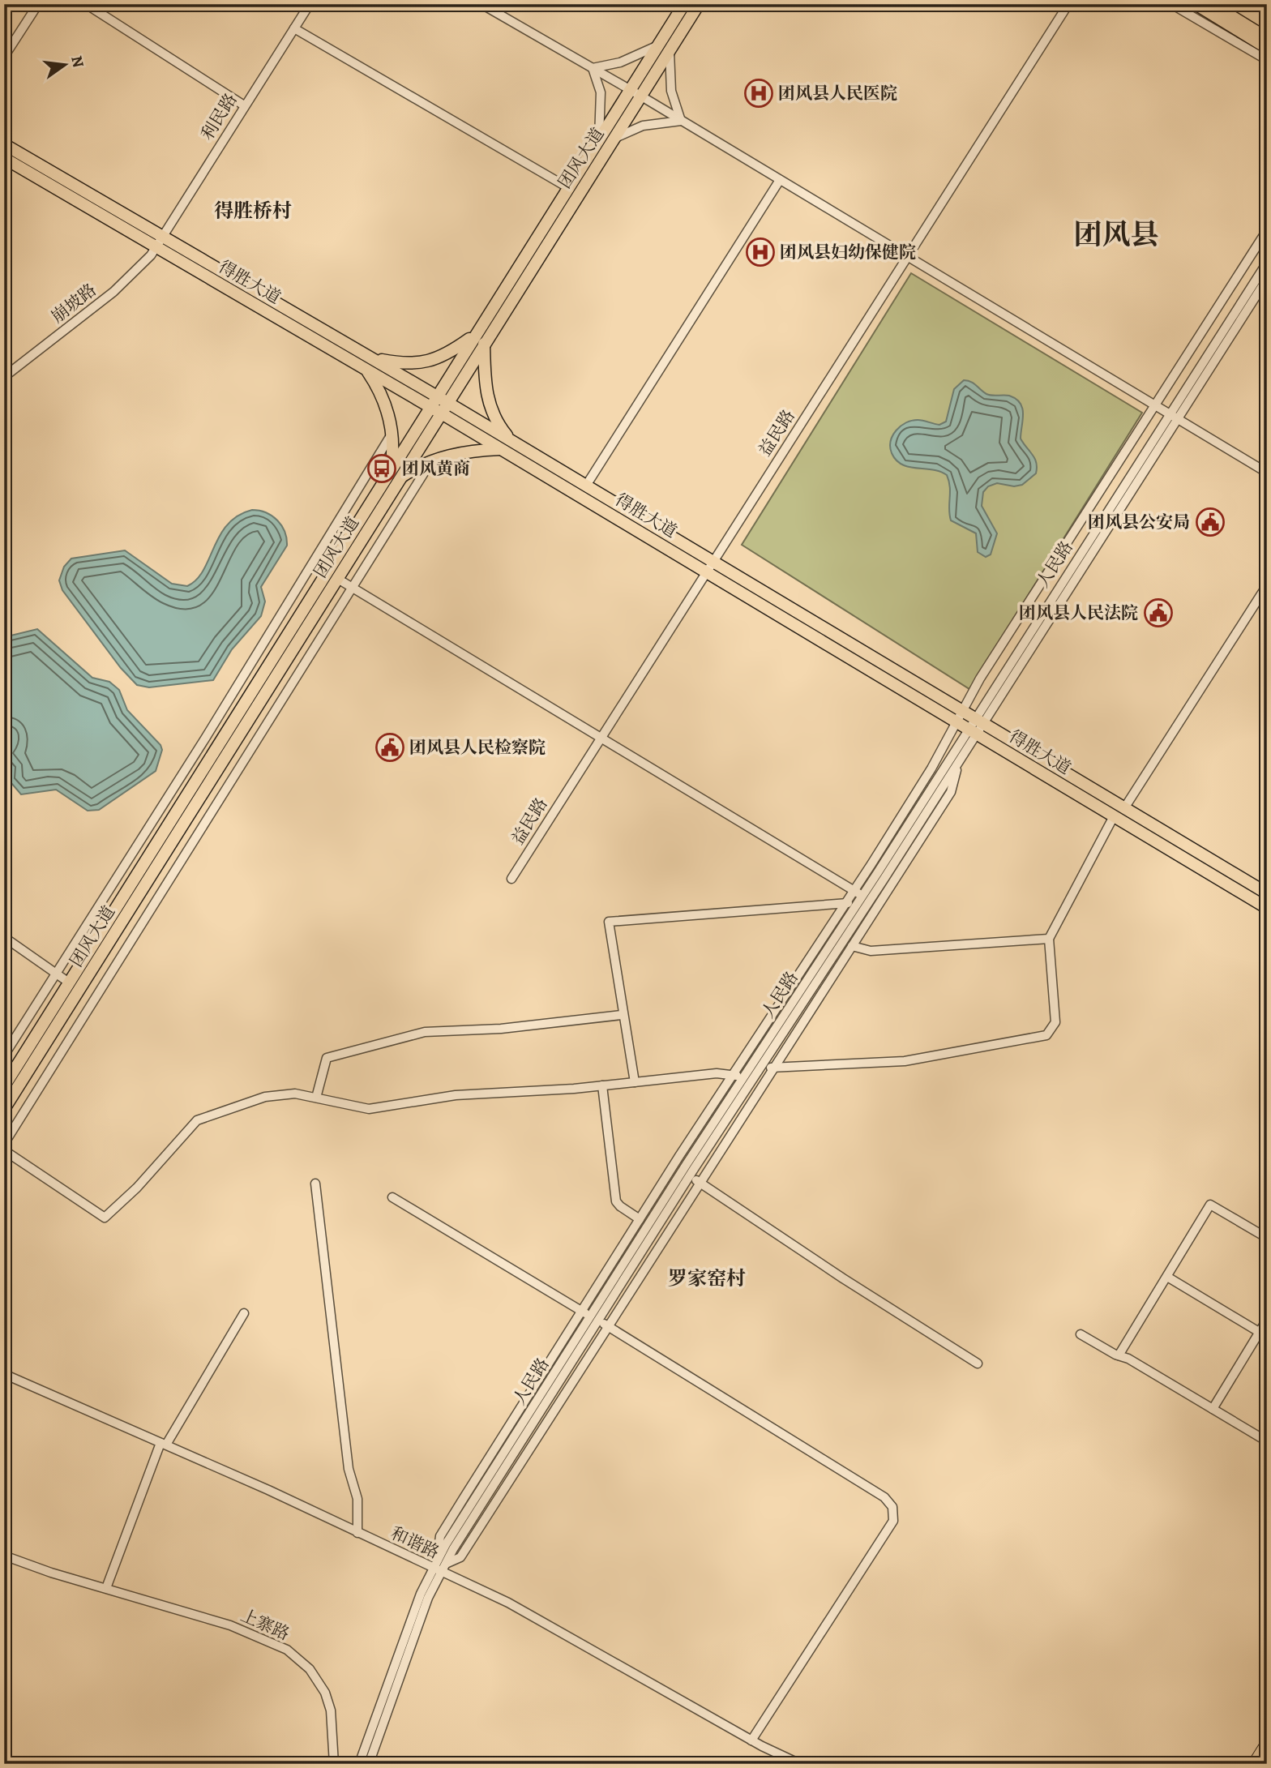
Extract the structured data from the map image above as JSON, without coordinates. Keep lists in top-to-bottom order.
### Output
{
  "streets": {
    "main road": ["团风大道", "得胜大道"],
    "street": [
      "利民路",
      "崩坡路",
      "益民路",
      "人民路",
      "和谐路",
      "上寨路"
    ]
  },
  "crossings": [
    ["利民路", "得胜大道"],
    ["利民路", "崩坡路"],
    ["团风大道", "得胜大道"],
    ["得胜大道", "崩坡路"],
    ["得胜大道", "益民路"],
    ["得胜大道", "人民路"],
    ["人民路", "和谐路"]
  ],
  "districts": ["得胜桥村", "团风县", "罗家窑村"],
  "places": {
    "hospital": ["团风县人民医院", "团风县妇幼保健院"],
    "bus stop": ["团风黄商"],
    "public building": ["团风县公安局", "团风县人民法院", "团风县人民检察院"]
  },
  "north": "right"
}
